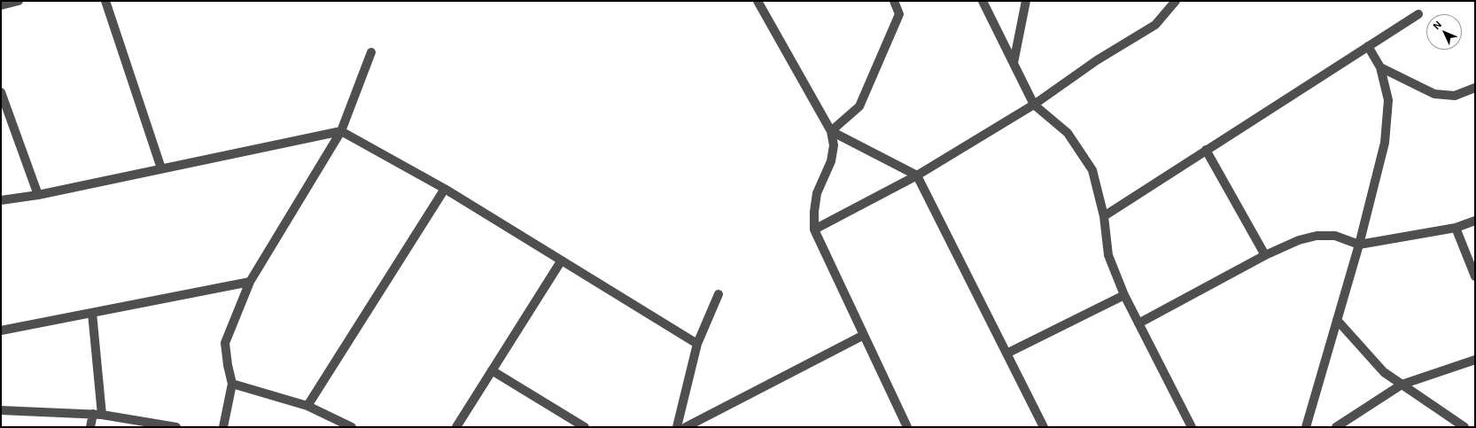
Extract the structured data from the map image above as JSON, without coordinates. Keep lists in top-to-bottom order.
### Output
{
  "north": "top left"
}
